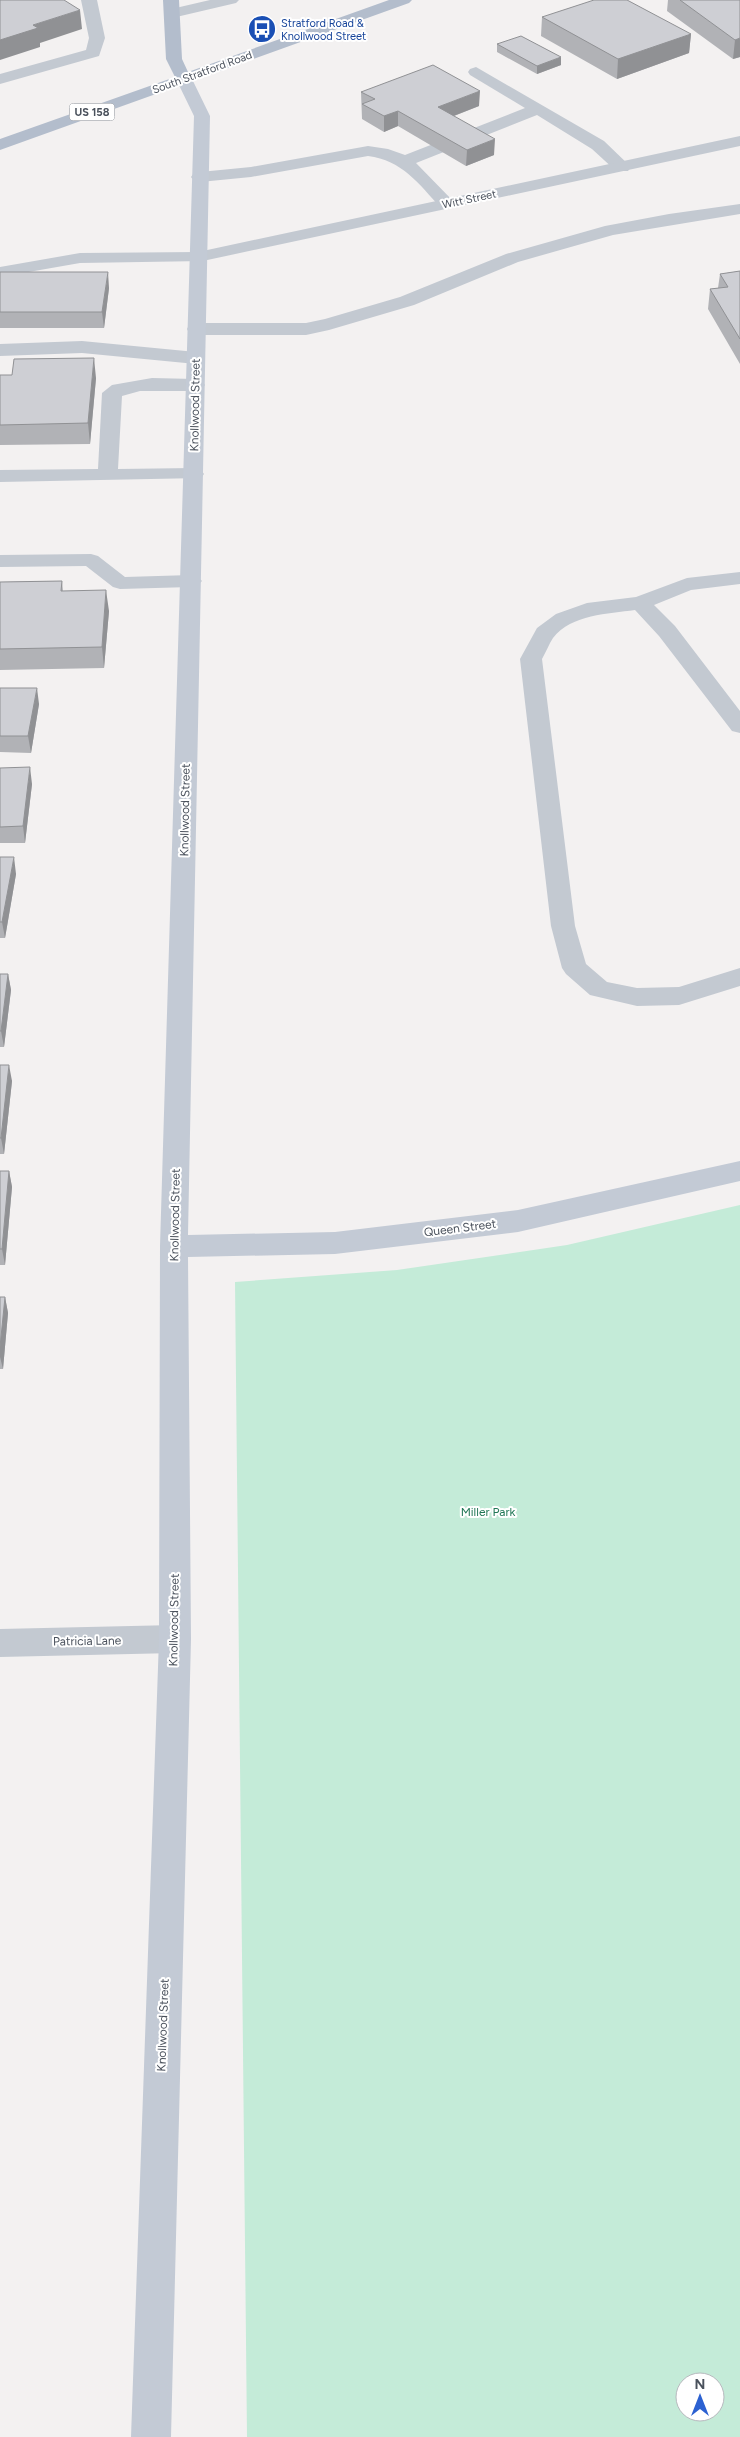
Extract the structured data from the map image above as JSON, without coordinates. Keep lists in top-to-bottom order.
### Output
{
  "streets": {
    "main road": [
      "South Stratford Road",
      "US 158",
      "Knollwood Street",
      "Queen Street"
    ],
    "street": ["Witt Street", "Patricia Lane"]
  },
  "crossings": [
    ["South Stratford Road", "Knollwood Street"],
    ["Witt Street", "Knollwood Street"],
    ["Knollwood Street", "Queen Street"],
    ["Knollwood Street", "Patricia Lane"]
  ],
  "parks": ["Miller Park"],
  "places": {
    "bus stop": ["Stratford Road & Knollwood Street"]
  },
  "north": "top"
}
